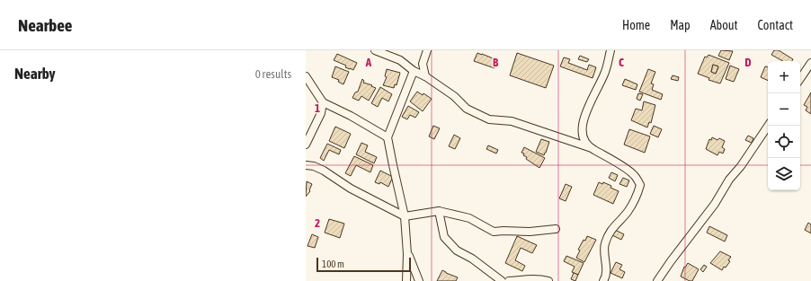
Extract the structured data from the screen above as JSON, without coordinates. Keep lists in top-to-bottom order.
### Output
{
  "scale_bar": "100 m",
  "page": {
    "header": "Nearbee",
    "nav": [
      "Home",
      "Map",
      "About",
      "Contact"
    ],
    "heading": ["Nearby", "0 results"],
    "map_buttons": ["+", "−"],
    "scale": "100 m"
  },
  "grid": {
    "columns": [
      "A",
      "B",
      "C",
      "D"
    ],
    "rows": ["1", "2"]
  }
}
